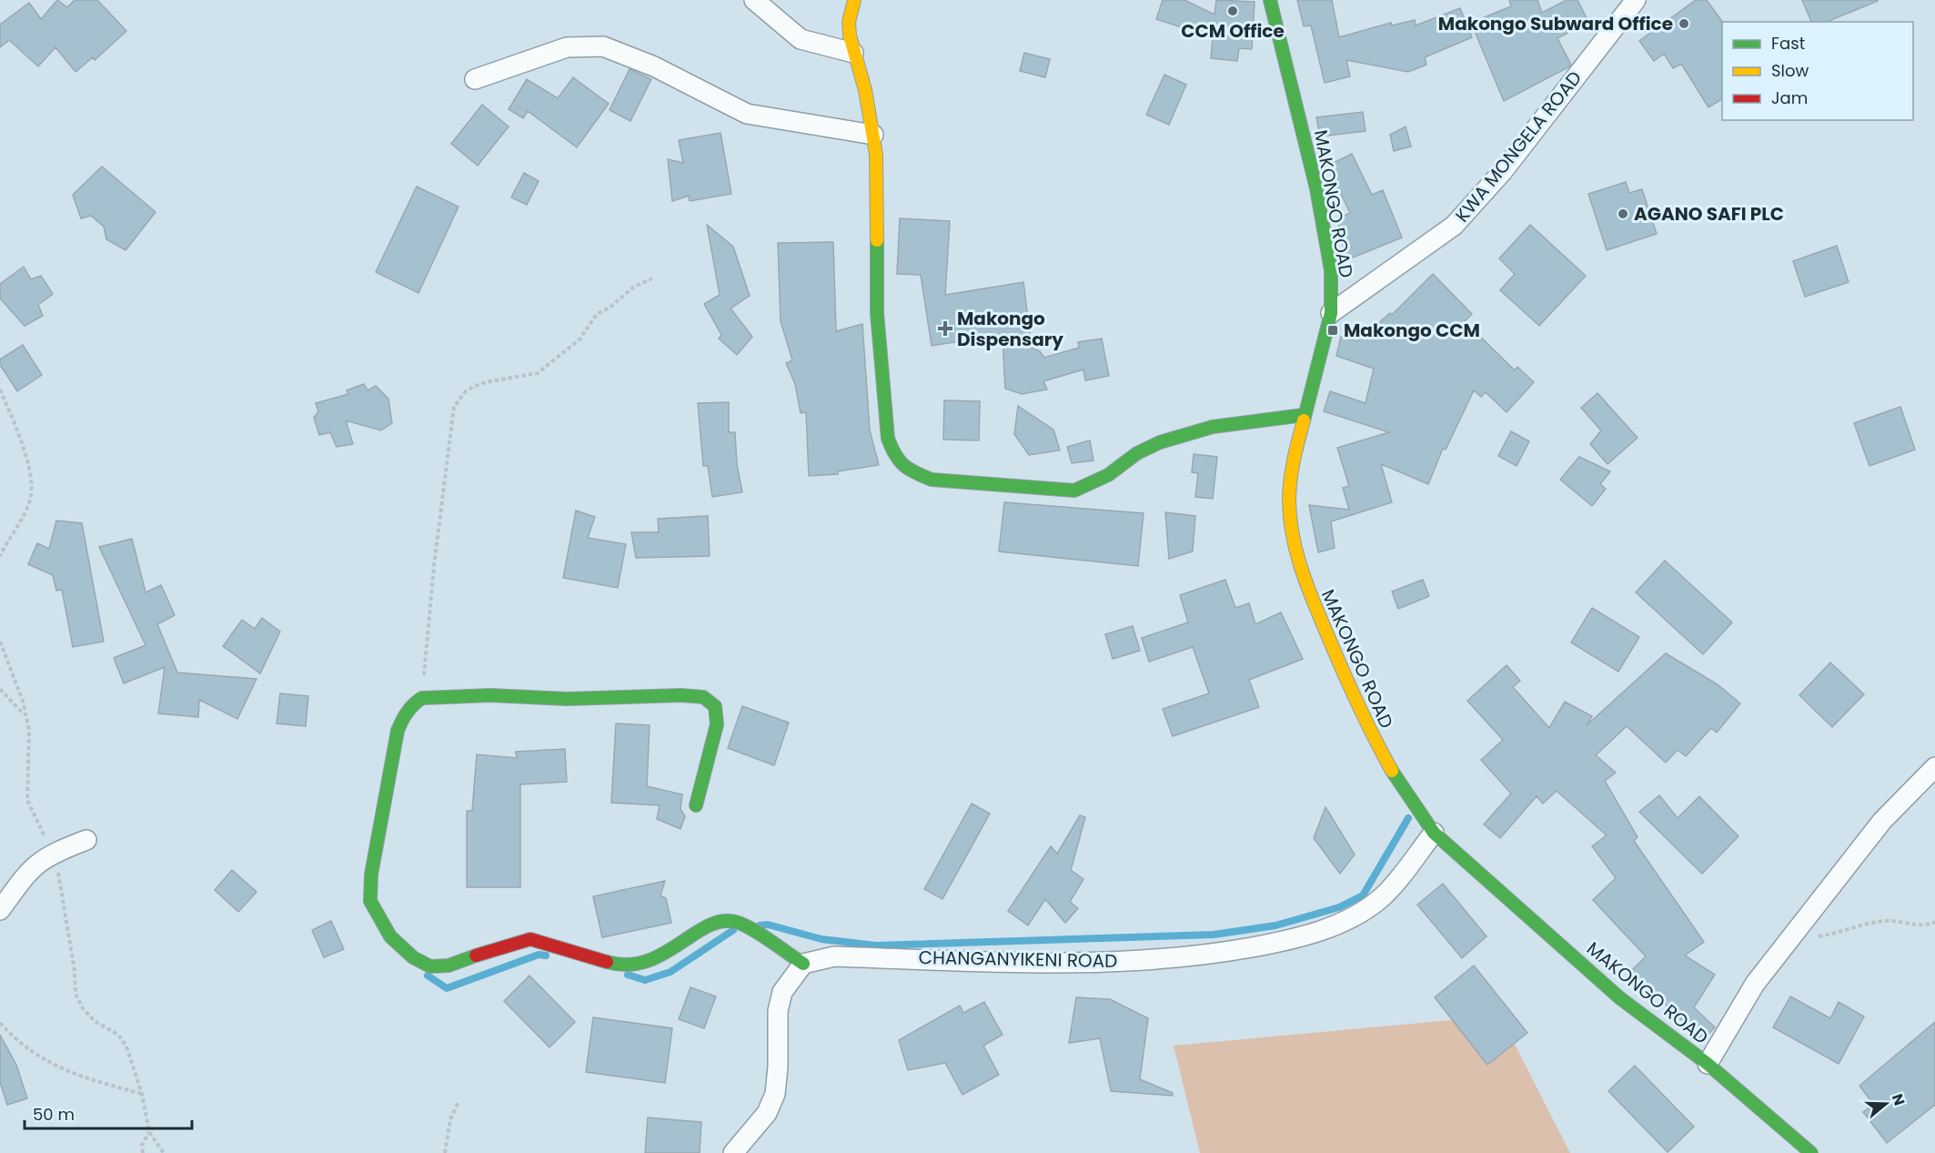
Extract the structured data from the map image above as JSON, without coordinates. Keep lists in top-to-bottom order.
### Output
{
  "streets": {
    "street": ["KWA MONGELA ROAD", "MAKONGO ROAD", "CHANGANYIKENI ROAD"]
  },
  "crossings": [
    ["KWA MONGELA ROAD", "MAKONGO ROAD"],
    ["MAKONGO ROAD", "CHANGANYIKENI ROAD"]
  ],
  "places": {
    "other": ["CCM Office", "Makongo Subward Office", "AGANO SAFI PLC"],
    "health": ["Makongo Dispensary"],
    "transit": ["Makongo CCM"]
  },
  "legend": ["Fast", "Slow", "Jam"],
  "scale_bar": "50 m",
  "north": "right"
}
